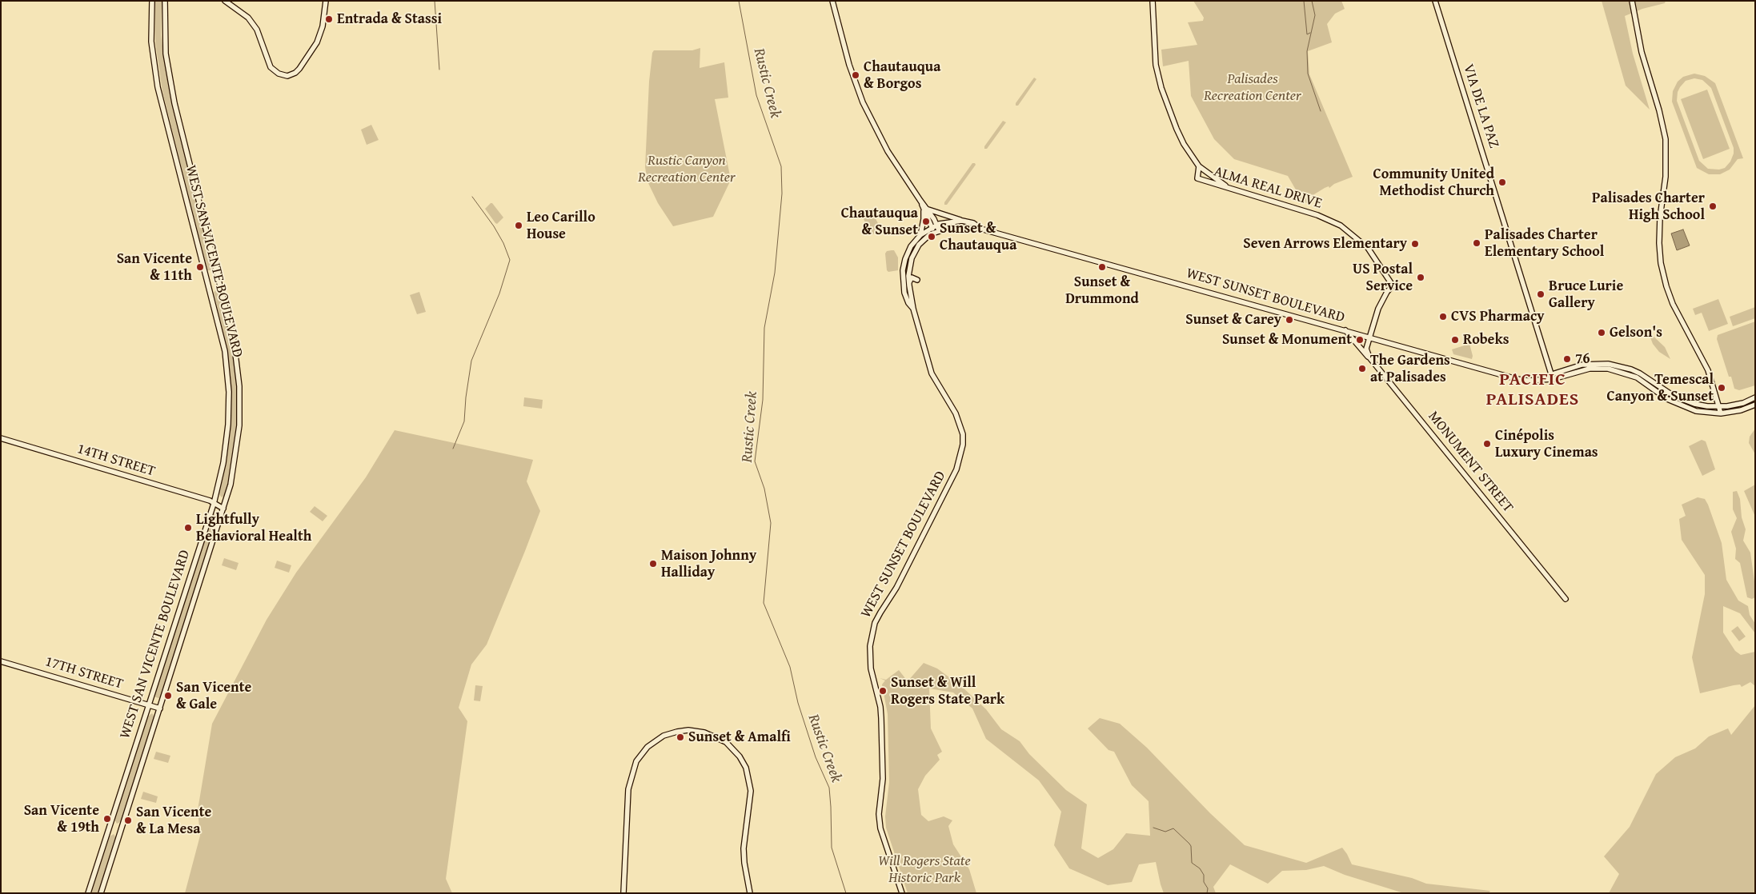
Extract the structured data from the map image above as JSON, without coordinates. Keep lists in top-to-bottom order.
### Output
{
  "streets": {
    "main road": [
      "VIA DE LA PAZ",
      "ALMA REAL DRIVE",
      "WEST SAN VICENTE BOULEVARD",
      "WEST SUNSET BOULEVARD",
      "14TH STREET",
      "MONUMENT STREET",
      "17TH STREET"
    ]
  },
  "crossings": [
    ["VIA DE LA PAZ", "WEST SUNSET BOULEVARD"],
    ["ALMA REAL DRIVE", "WEST SUNSET BOULEVARD"],
    ["WEST SAN VICENTE BOULEVARD", "14TH STREET"],
    ["WEST SAN VICENTE BOULEVARD", "17TH STREET"],
    ["WEST SUNSET BOULEVARD", "MONUMENT STREET"]
  ],
  "districts": ["PACIFIC PALISADES"],
  "water": ["Rustic Creek"],
  "parks": ["Palisades Recreation Center", "Rustic Canyon Recreation Center", "Will Rogers State Historic Park"],
  "places": [
    "Entrada & Stassi",
    "Chautauqua & Borgos",
    "Community United Methodist Church",
    "Palisades Charter High School",
    "Chautauqua & Sunset",
    "Leo Carillo House",
    "Sunset & Chautauqua",
    "Palisades Charter Elementary School",
    "Seven Arrows Elementary",
    "San Vicente & 11th",
    "Sunset & Drummond",
    "US Postal Service",
    "Bruce Lurie Gallery",
    "CVS Pharmacy",
    "Sunset & Carey",
    "Gelson's",
    "Sunset & Monument",
    "Robeks",
    "76",
    "The Gardens at Palisades",
    "Temescal Canyon & Sunset",
    "Cinépolis Luxury Cinemas",
    "Lightfully Behavioral Health",
    "Maison Johnny Halliday",
    "Sunset & Will Rogers State Park",
    "San Vicente & Gale",
    "Sunset & Amalfi",
    "San Vicente & 19th",
    "San Vicente & La Mesa"
  ]
}
